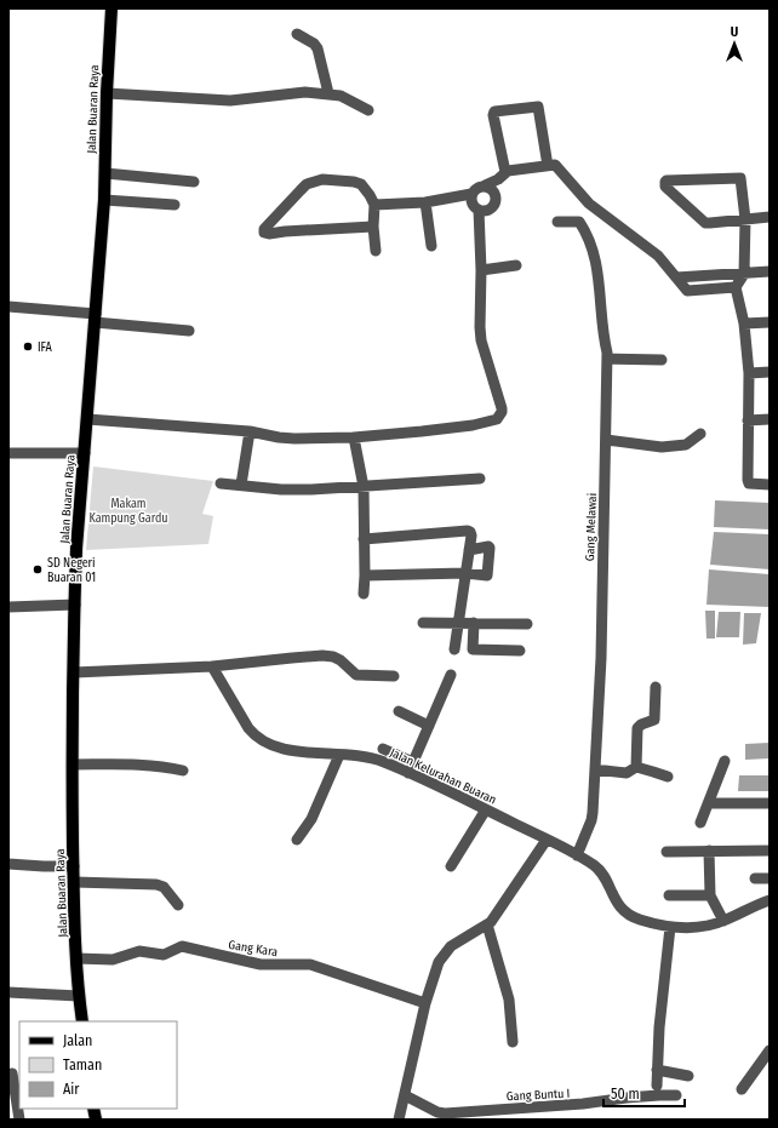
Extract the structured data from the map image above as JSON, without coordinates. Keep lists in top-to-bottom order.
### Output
{
  "streets": {
    "main road": ["Jalan Buaran Raya"],
    "street": [
      "Gang Melawai",
      "Jalan Kelurahan Buaran",
      "Gang Kara",
      "Gang Buntu I"
    ]
  },
  "crossings": [
    ["Jalan Buaran Raya", "Gang Kara"],
    ["Gang Melawai", "Jalan Kelurahan Buaran"]
  ],
  "parks": ["Makam Kampung Gardu"],
  "places": ["IFA", "SD Negeri Buaran 01"],
  "legend": ["Jalan", "Taman", "Air"],
  "scale_bar": "50 m",
  "north": "top"
}
